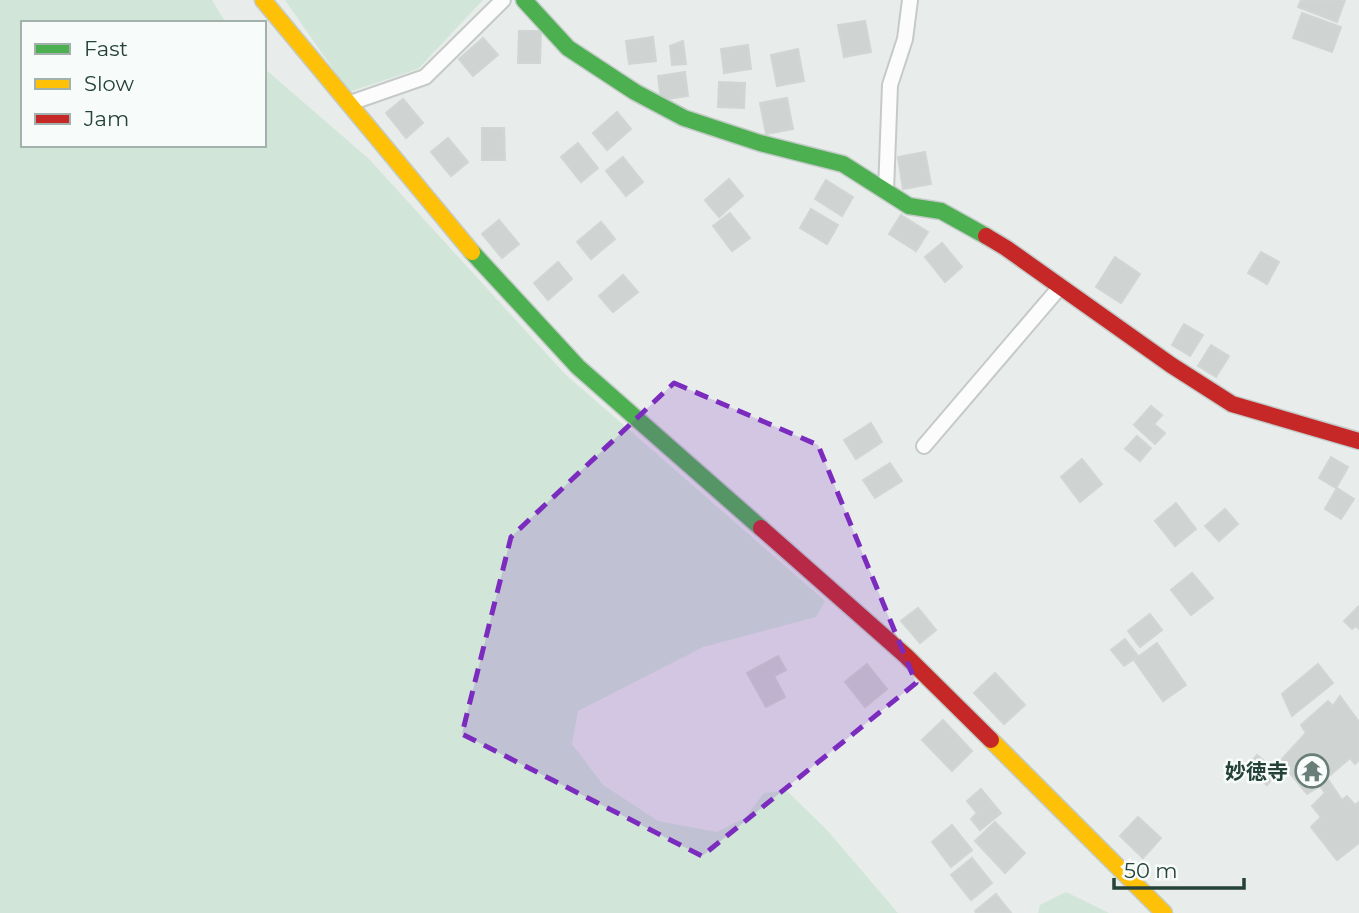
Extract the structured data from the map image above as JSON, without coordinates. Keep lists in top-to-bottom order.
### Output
{
  "places": {
    "temple": ["妙徳寺"]
  },
  "legend": ["Fast", "Slow", "Jam"],
  "scale_bar": "50 m"
}
